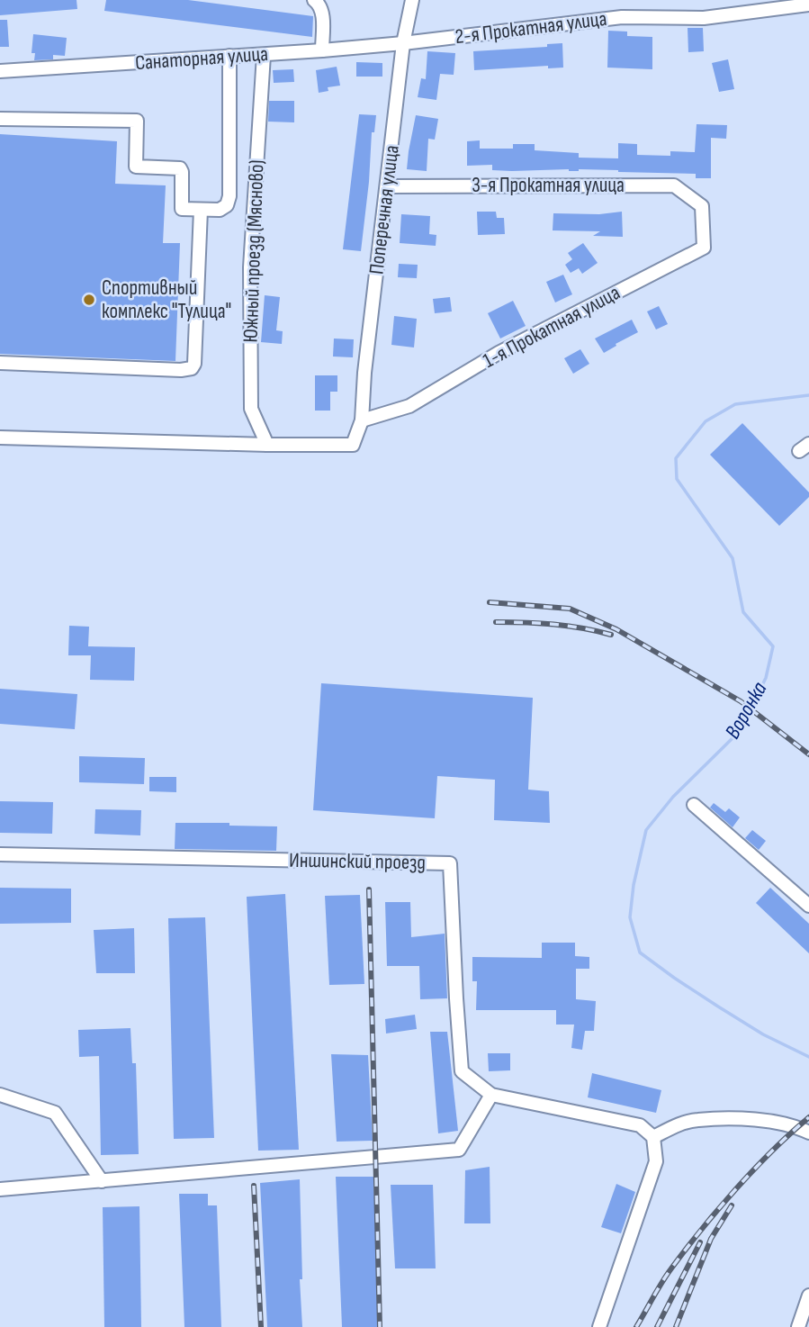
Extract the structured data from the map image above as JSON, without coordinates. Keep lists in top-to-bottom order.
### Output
{
  "streets": {
    "street": [
      "2-я Прокатная улица",
      "Санаторная улица",
      "3-я Прокатная улица",
      "Поперечная улица",
      "Южный проезд (Мясново)",
      "1-я Прокатная улица",
      "Иншинский проезд"
    ]
  },
  "crossings": [
    ["2-я Прокатная улица", "Санаторная улица"],
    ["2-я Прокатная улица", "Поперечная улица"],
    ["Санаторная улица", "Поперечная улица"],
    ["Санаторная улица", "Южный проезд (Мясново)"],
    ["3-я Прокатная улица", "Поперечная улица"],
    ["3-я Прокатная улица", "1-я Прокатная улица"],
    ["Поперечная улица", "1-я Прокатная улица"]
  ],
  "water": ["Воронка"],
  "places": ["Спортивный комплекс \"Тулица\""]
}
